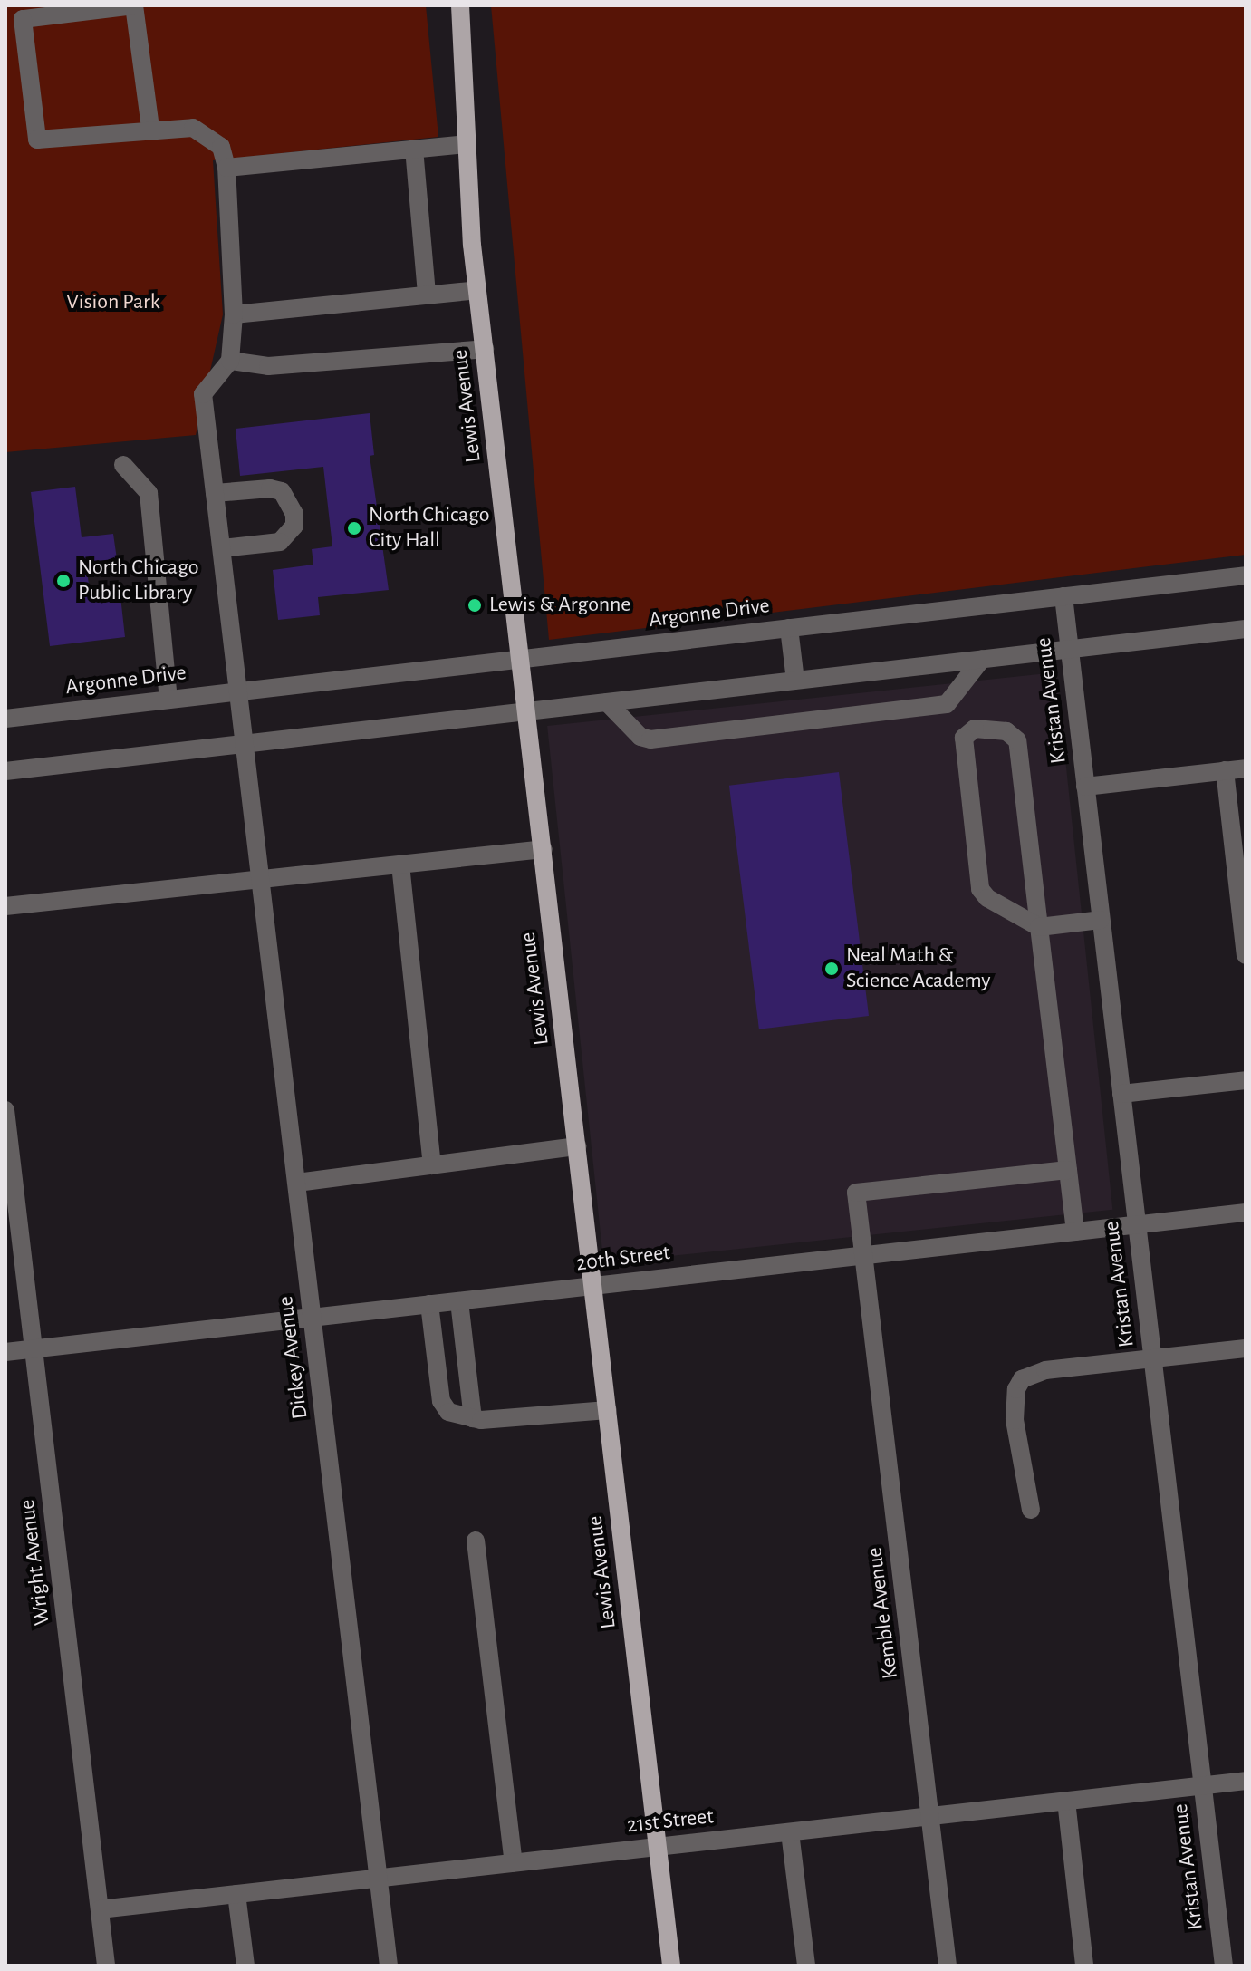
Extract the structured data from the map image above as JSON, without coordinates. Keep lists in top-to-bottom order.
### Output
{
  "streets": {
    "main road": ["Lewis Avenue"],
    "street": [
      "Argonne Drive",
      "Kristan Avenue",
      "20th Street",
      "Dickey Avenue",
      "Wright Avenue",
      "Kemble Avenue",
      "21st Street"
    ]
  },
  "crossings": [
    ["Lewis Avenue", "Argonne Drive"],
    ["Lewis Avenue", "20th Street"],
    ["Lewis Avenue", "21st Street"],
    ["Argonne Drive", "Kristan Avenue"],
    ["Argonne Drive", "Dickey Avenue"],
    ["Kristan Avenue", "20th Street"],
    ["Kristan Avenue", "21st Street"],
    ["20th Street", "Dickey Avenue"],
    ["20th Street", "Wright Avenue"],
    ["20th Street", "Kemble Avenue"],
    ["Dickey Avenue", "21st Street"],
    ["Wright Avenue", "21st Street"],
    ["Kemble Avenue", "21st Street"]
  ],
  "parks": ["Vision Park"],
  "places": [
    "North Chicago City Hall",
    "North Chicago Public Library",
    "Lewis & Argonne",
    "Neal Math & Science Academy"
  ]
}
